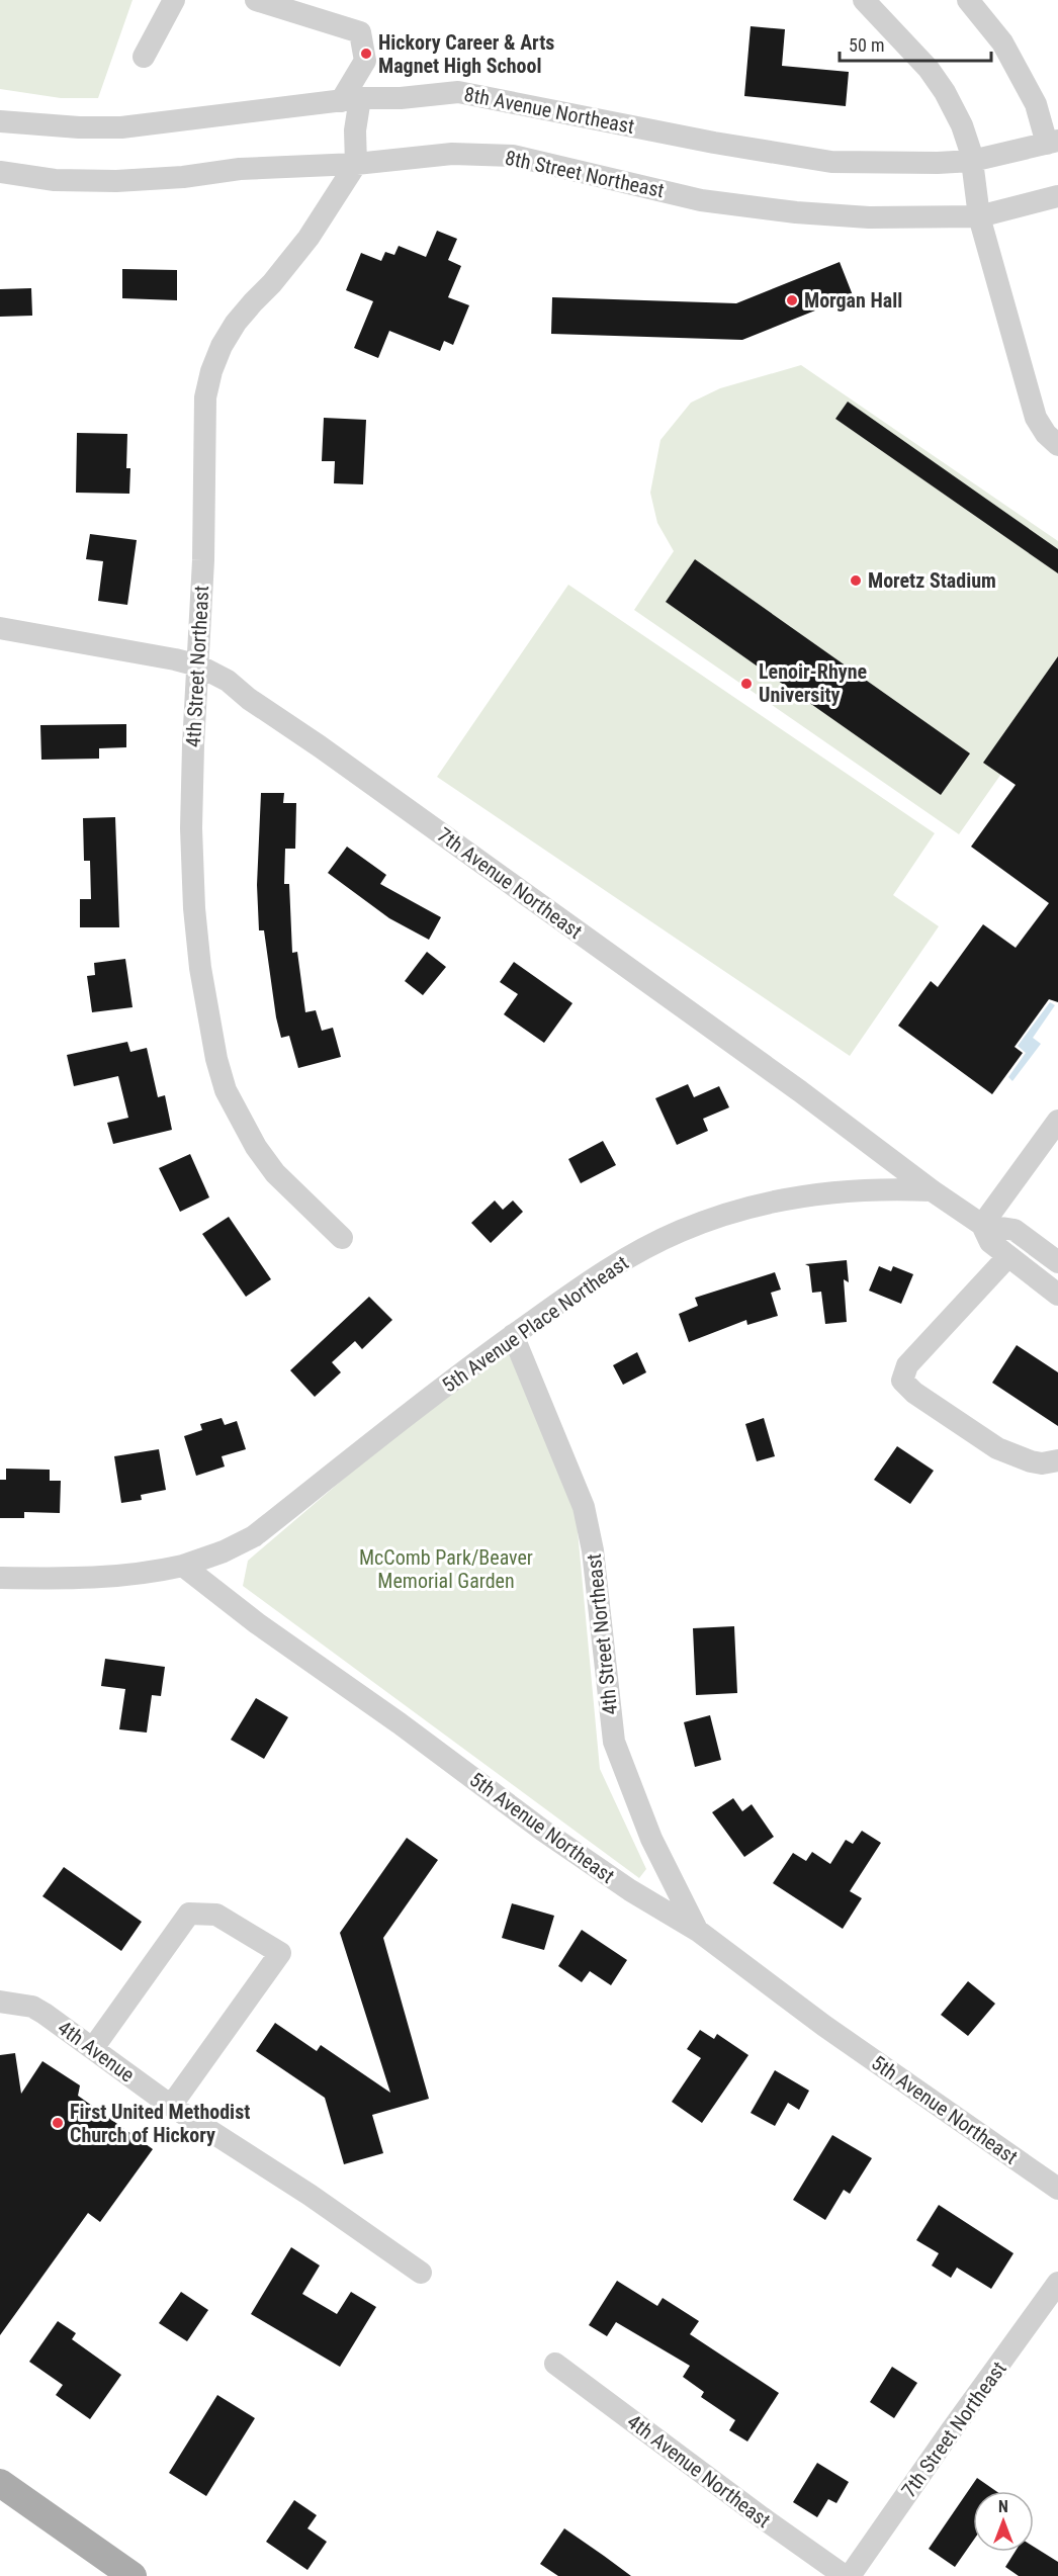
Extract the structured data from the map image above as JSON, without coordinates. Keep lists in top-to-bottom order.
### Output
{
  "streets": {
    "street": [
      "8th Avenue Northeast",
      "8th Street Northeast",
      "4th Street Northeast",
      "7th Avenue Northeast",
      "5th Avenue Place Northeast",
      "5th Avenue Northeast",
      "4th Avenue",
      "7th Street Northeast",
      "4th Avenue Northeast"
    ]
  },
  "crossings": [
    ["8th Street Northeast", "4th Street Northeast"],
    ["4th Street Northeast", "7th Avenue Northeast"],
    ["4th Street Northeast", "5th Avenue Place Northeast"],
    ["4th Street Northeast", "5th Avenue Northeast"],
    ["7th Avenue Northeast", "5th Avenue Place Northeast"],
    ["5th Avenue Place Northeast", "5th Avenue Northeast"]
  ],
  "parks": ["McComb Park/Beaver Memorial Garden"],
  "places": [
    "Hickory Career & Arts Magnet High School",
    "Morgan Hall",
    "Moretz Stadium",
    "Lenoir-Rhyne University",
    "First United Methodist Church of Hickory"
  ],
  "scale_bar": "50 m",
  "north": "top"
}
